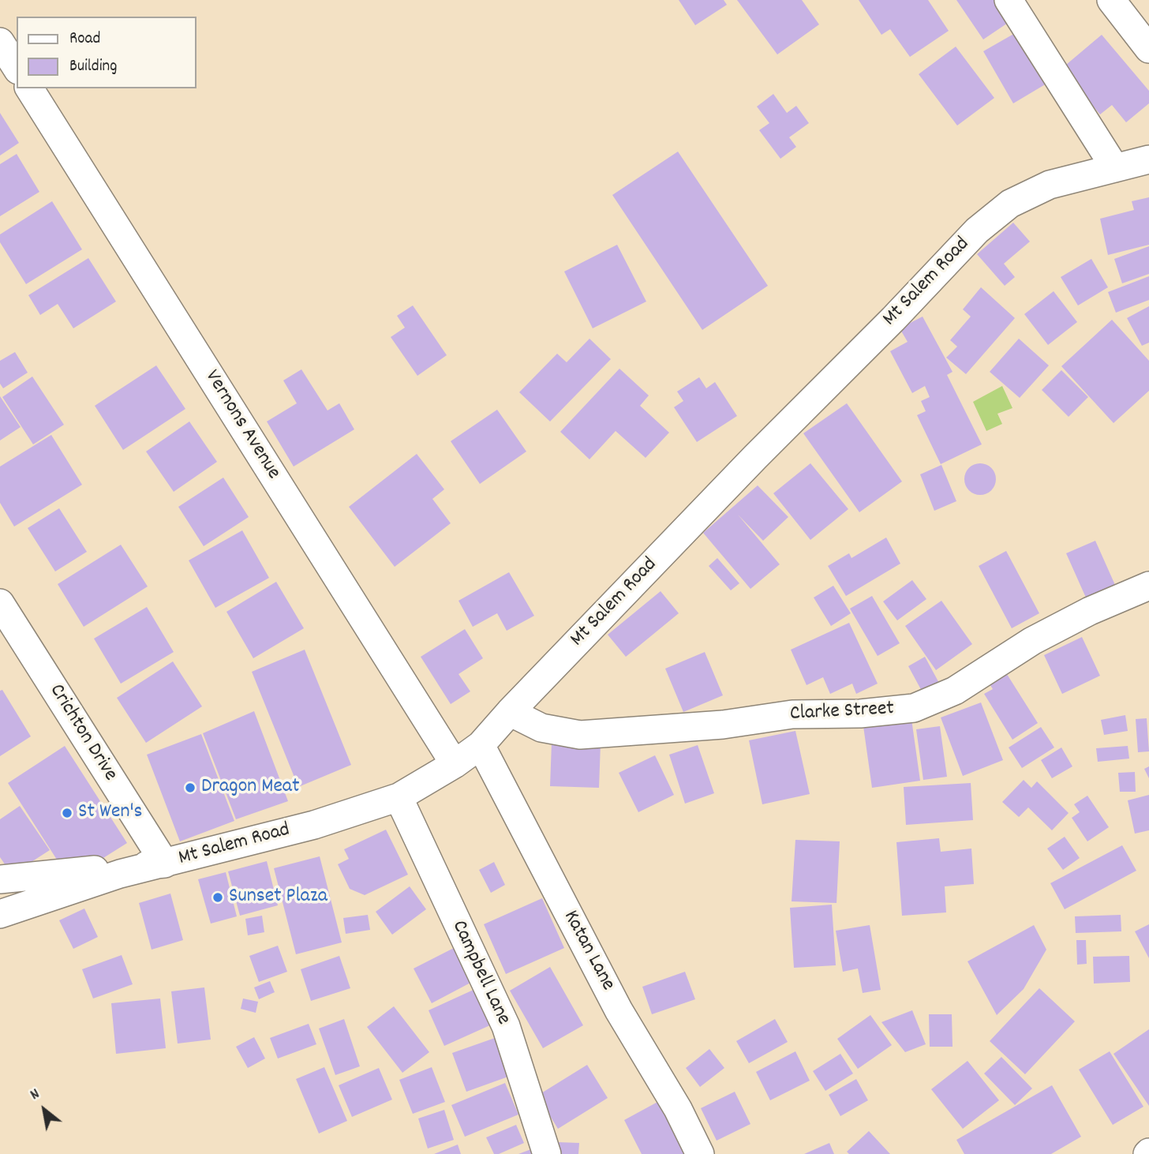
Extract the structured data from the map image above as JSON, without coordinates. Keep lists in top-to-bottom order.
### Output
{
  "streets": {
    "street": [
      "Mt Salem Road",
      "Vernons Avenue",
      "Clarke Street",
      "Crichton Drive",
      "Katan Lane",
      "Campbell Lane"
    ]
  },
  "crossings": [
    ["Mt Salem Road", "Vernons Avenue"],
    ["Mt Salem Road", "Clarke Street"],
    ["Mt Salem Road", "Crichton Drive"],
    ["Mt Salem Road", "Katan Lane"],
    ["Mt Salem Road", "Campbell Lane"]
  ],
  "places": ["Dragon Meat", "St Wen's", "Sunset Plaza"],
  "legend": ["Road", "Building"],
  "north": "top left"
}
